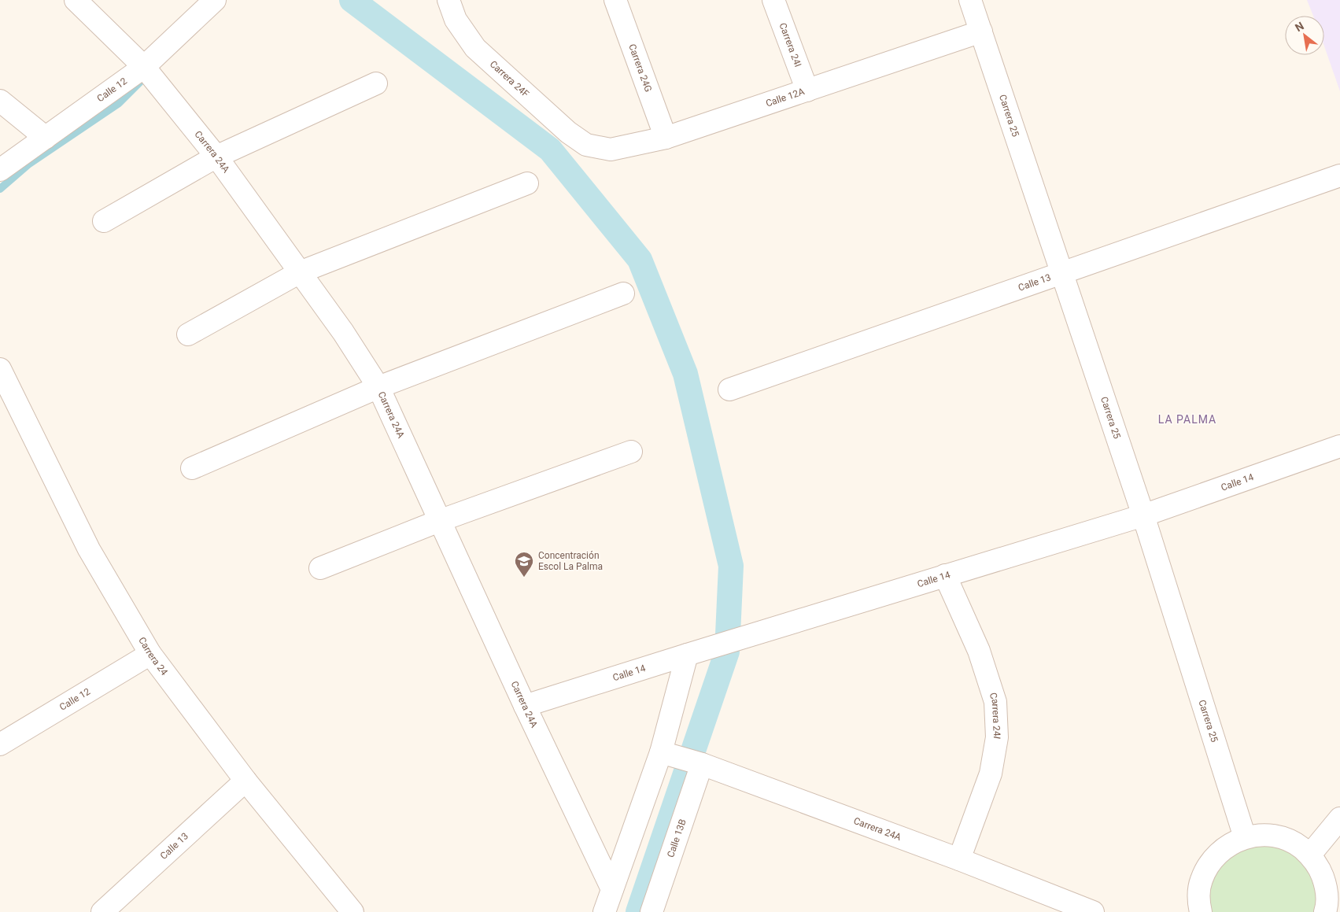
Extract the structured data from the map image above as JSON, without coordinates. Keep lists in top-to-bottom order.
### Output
{
  "streets": {
    "street": [
      "Carrera 24I",
      "Carrera 24G",
      "Carrera 24F",
      "Calle 12",
      "Calle 12A",
      "Carrera 25",
      "Carrera 24A",
      "Calle 13",
      "Calle 14",
      "Carrera 24",
      "Calle 13B"
    ]
  },
  "crossings": [
    ["Carrera 24I", "Calle 12A"],
    ["Carrera 24I", "Carrera 24A"],
    ["Carrera 24I", "Calle 14"],
    ["Carrera 24G", "Calle 12A"],
    ["Carrera 24F", "Calle 12A"],
    ["Calle 12", "Carrera 24A"],
    ["Calle 12", "Carrera 24"],
    ["Calle 12A", "Carrera 25"],
    ["Carrera 25", "Calle 13"],
    ["Carrera 25", "Calle 14"],
    ["Carrera 24A", "Calle 14"],
    ["Carrera 24A", "Calle 13B"],
    ["Calle 13", "Carrera 24"]
  ],
  "districts": ["LA PALMA"],
  "places": {
    "school or university": ["Concentración Escol La Palma"]
  },
  "north": "top left"
}
